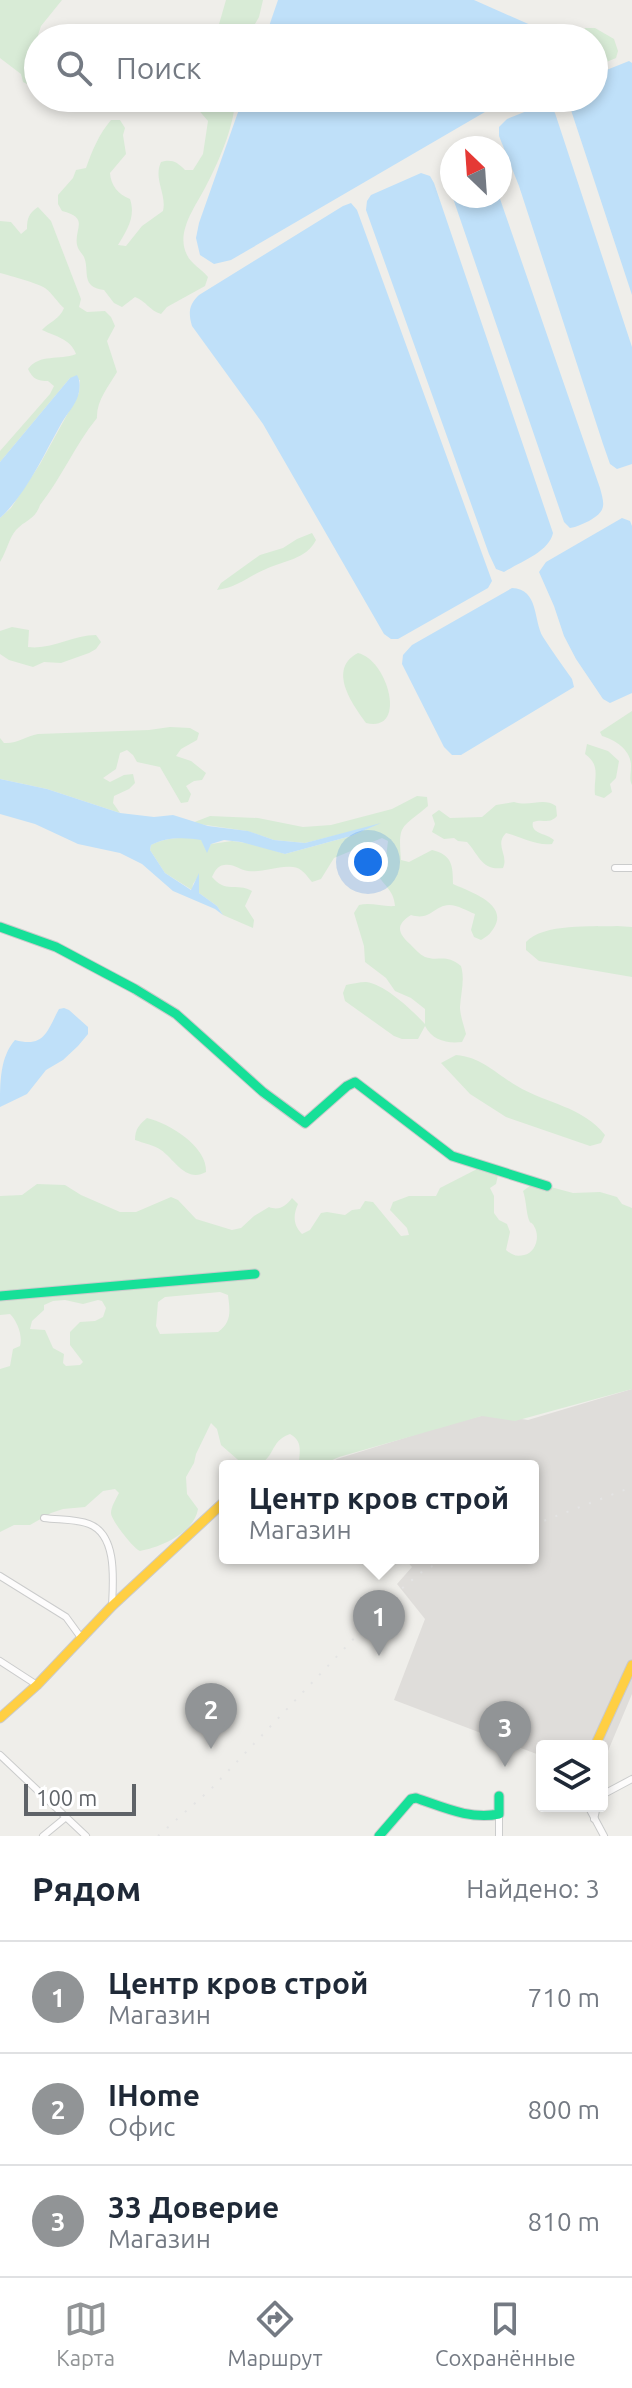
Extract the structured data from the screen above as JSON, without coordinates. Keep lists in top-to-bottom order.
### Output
{
  "scale_bar": "100 m",
  "north": "top left",
  "page": {
    "search": "Поиск",
    "popup": ["Центр кров строй", "Магазин"],
    "pins": ["1", "2", "3"],
    "scale": "100 m",
    "heading": ["Рядом", "Найдено: 3"],
    "list": [
      {
        "mark": "1",
        "name": "Центр кров строй",
        "note": "Магазин",
        "value": "710 m"
      },
      {
        "mark": "2",
        "name": "IHome",
        "note": "Офис",
        "value": "800 m"
      },
      {
        "mark": "3",
        "name": "33 Доверие",
        "note": "Магазин",
        "value": "810 m"
      }
    ],
    "nav": ["Карта", "Маршрут", "Сохранённые"]
  }
}
